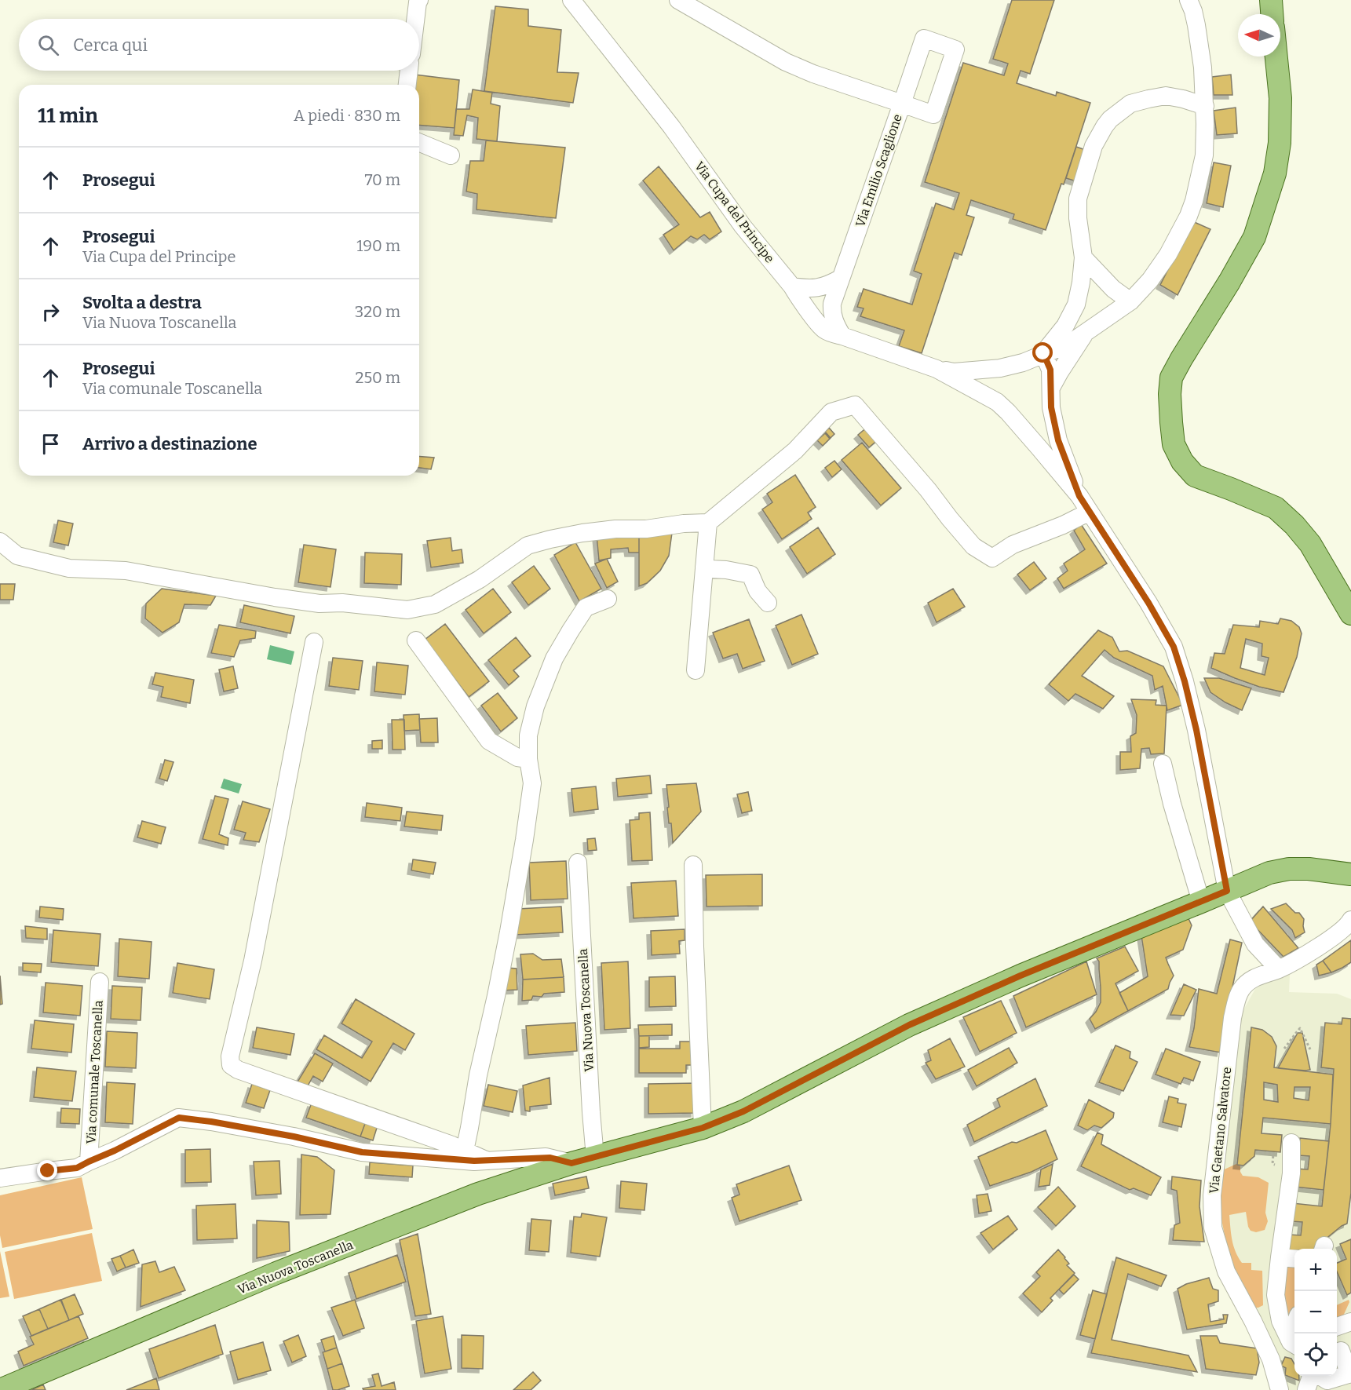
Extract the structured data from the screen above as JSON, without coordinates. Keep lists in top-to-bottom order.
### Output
{
  "streets": {
    "main road": ["Via Nuova Toscanella"],
    "street": [
      "Via Emilio Scaglione",
      "Via Cupa del Principe",
      "Via comunale Toscanella",
      "Via Gaetano Salvatore"
    ]
  },
  "crossings": [
    ["Via Emilio Scaglione", "Via Cupa del Principe"],
    ["Via Cupa del Principe", "Via Nuova Toscanella"],
    ["Via Nuova Toscanella", "Via comunale Toscanella"]
  ],
  "north": "left",
  "page": {
    "search": "Cerca qui",
    "heading": ["11 min", "A piedi · 830 m"],
    "list": [
      ["Prosegui", "70 m"],
      ["Prosegui", "Via Cupa del Principe", "190 m"],
      ["Svolta a destra", "Via Nuova Toscanella", "320 m"],
      ["Prosegui", "Via comunale Toscanella", "250 m"],
      "Arrivo a destinazione"
    ],
    "map_buttons": ["+", "−"]
  }
}
